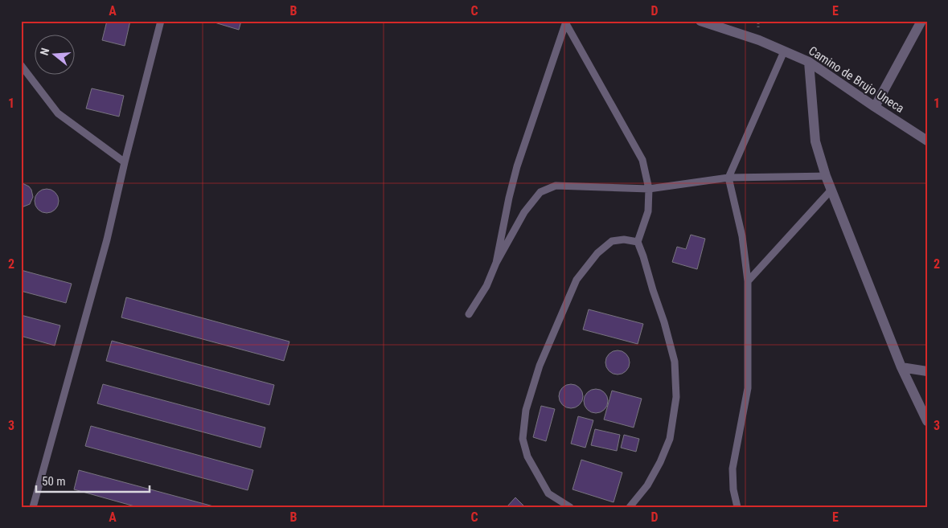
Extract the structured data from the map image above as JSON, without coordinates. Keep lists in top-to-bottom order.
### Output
{
  "streets": {
    "street": ["Camino de Brujo Uneca"]
  },
  "scale_bar": "50 m",
  "north": "left",
  "grid": {
    "columns": [
      "A",
      "B",
      "C",
      "D",
      "E"
    ],
    "rows": ["1", "2", "3"]
  }
}
